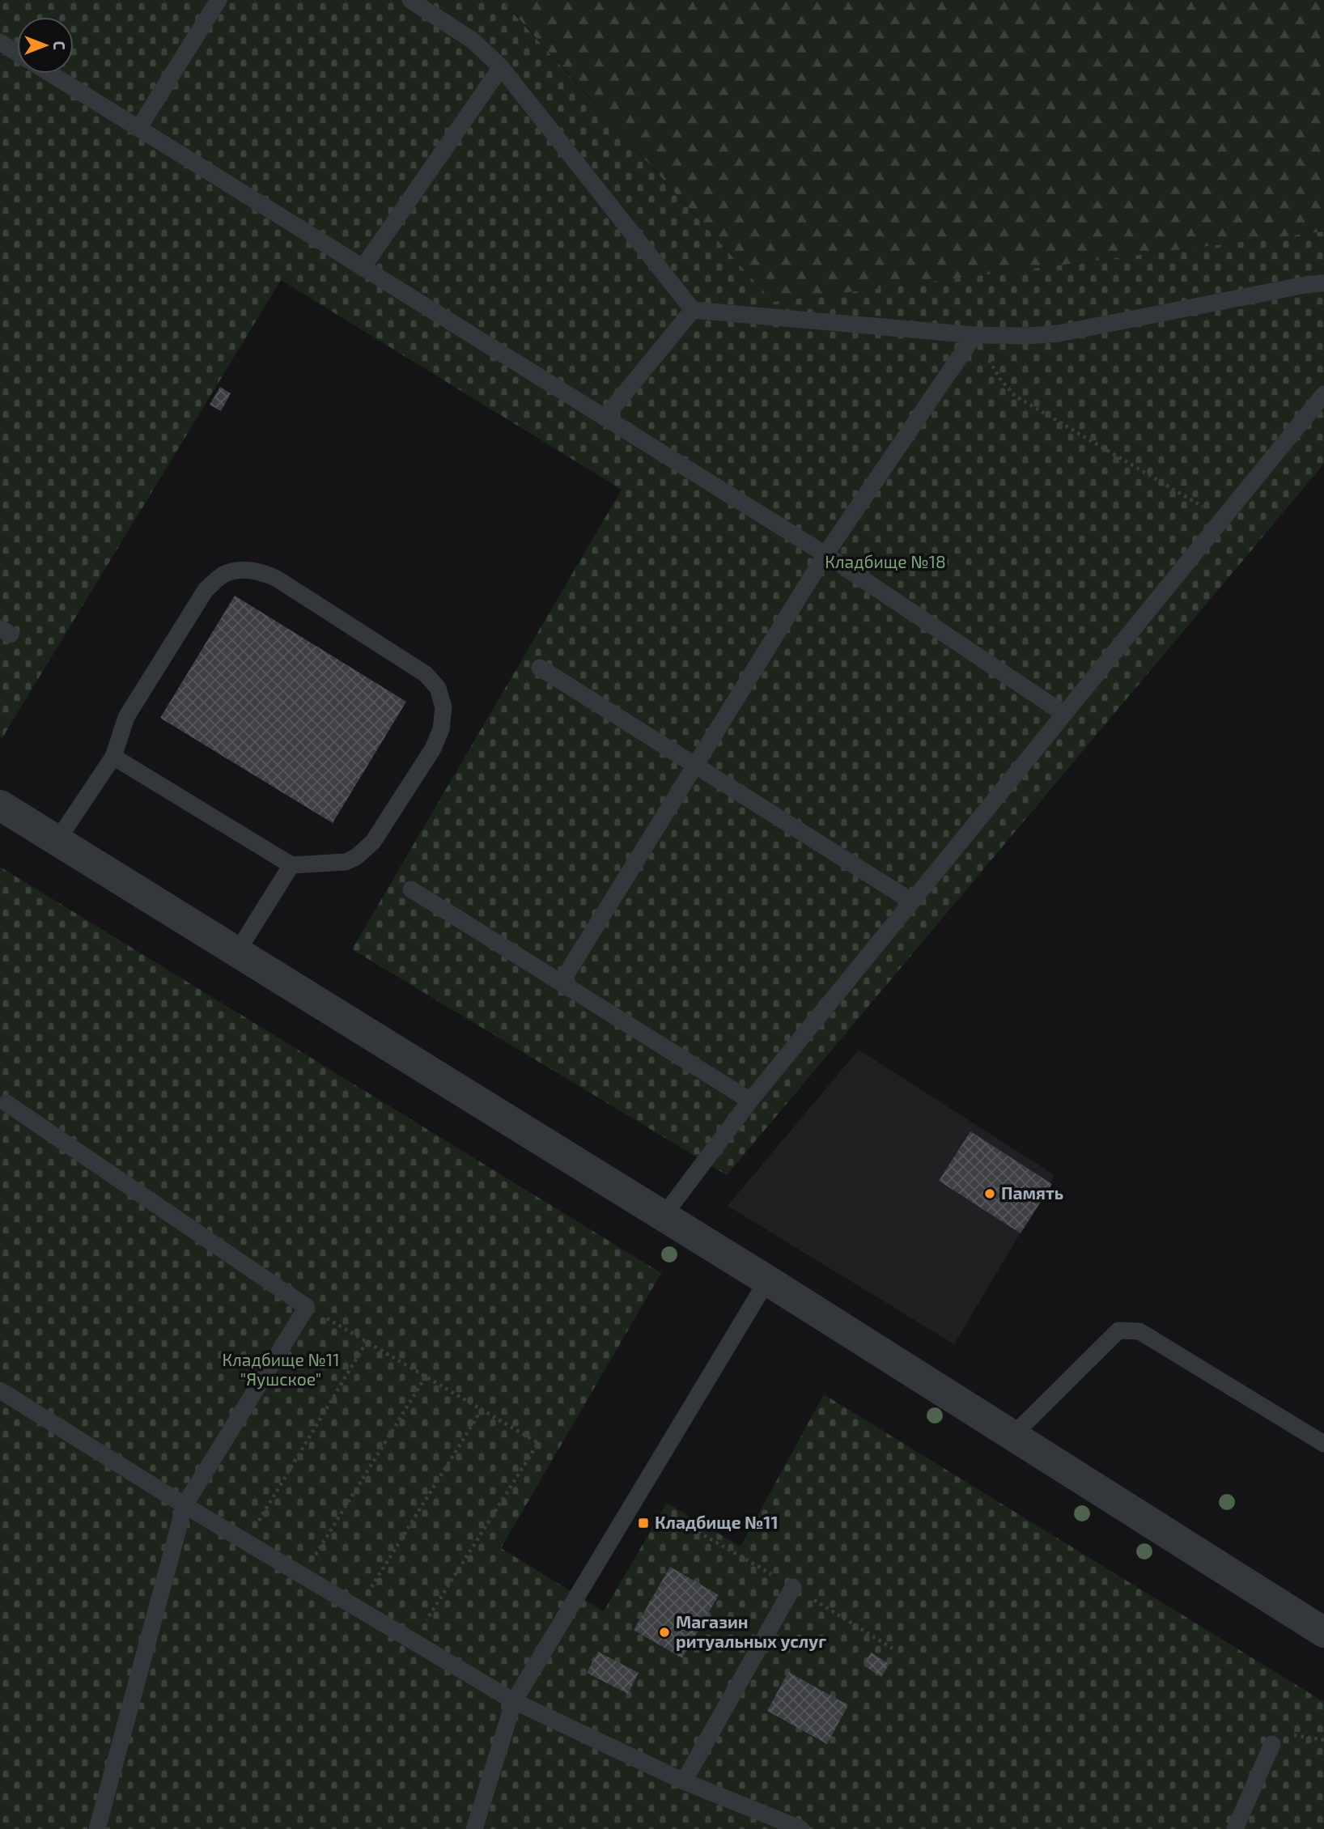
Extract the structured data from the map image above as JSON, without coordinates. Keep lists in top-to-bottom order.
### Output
{
  "parks": ["Кладбище №18", "Кладбище №11 \"Яушское\""],
  "places": {
    "other": ["Память", "Магазин ритуальных услуг"],
    "transit": ["Кладбище №11"]
  },
  "north": "right"
}
